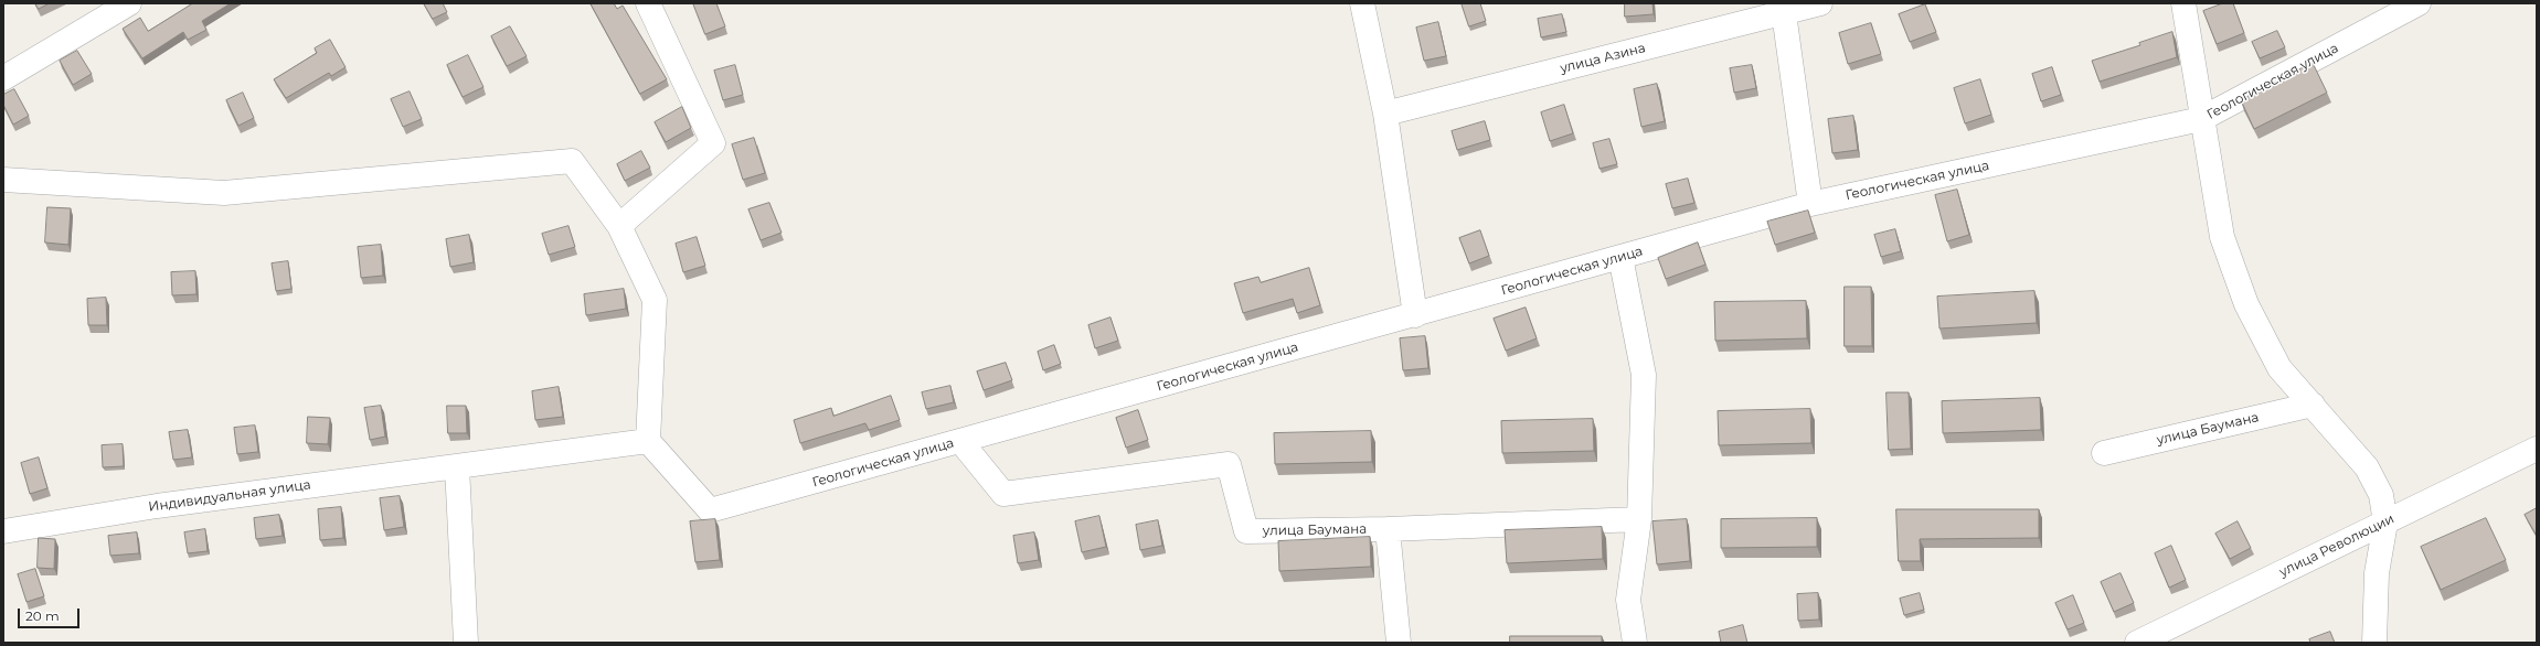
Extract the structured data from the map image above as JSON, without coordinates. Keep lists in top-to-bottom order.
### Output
{
  "streets": {
    "street": [
      "улица Азина",
      "Геологическая улица",
      "улица Баумана",
      "Индивидуальная улица",
      "улица Революции"
    ]
  },
  "crossings": [
    ["Геологическая улица", "улица Баумана"],
    ["Геологическая улица", "Индивидуальная улица"]
  ],
  "scale_bar": "20 m"
}
